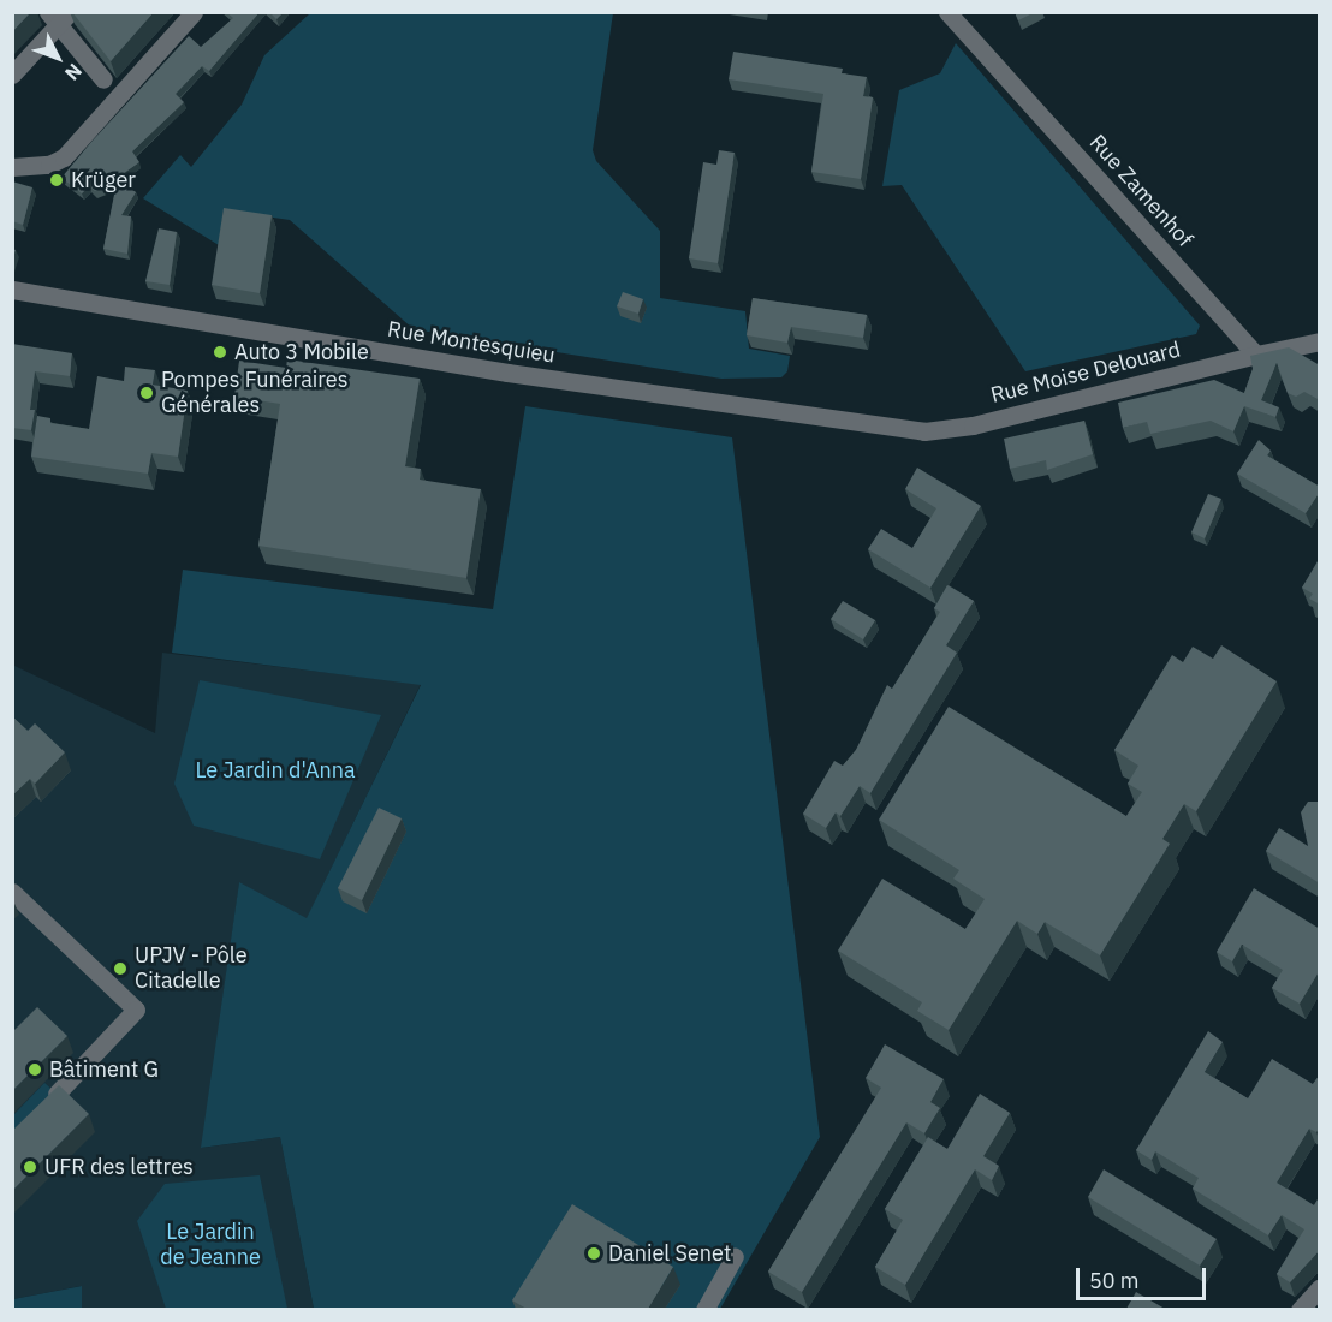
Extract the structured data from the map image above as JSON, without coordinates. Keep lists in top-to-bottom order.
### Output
{
  "streets": {
    "street": ["Rue Zamenhof", "Rue Montesquieu", "Rue Moise Delouard"]
  },
  "crossings": [
    ["Rue Zamenhof", "Rue Moise Delouard"],
    ["Rue Montesquieu", "Rue Moise Delouard"]
  ],
  "parks": ["Le Jardin d'Anna", "Le Jardin de Jeanne"],
  "places": [
    "Krüger",
    "Auto 3 Mobile",
    "Pompes Funéraires Générales",
    "UPJV - Pôle Citadelle",
    "Bâtiment G",
    "UFR des lettres",
    "Daniel Senet"
  ],
  "scale_bar": "50 m",
  "north": "bottom right"
}
